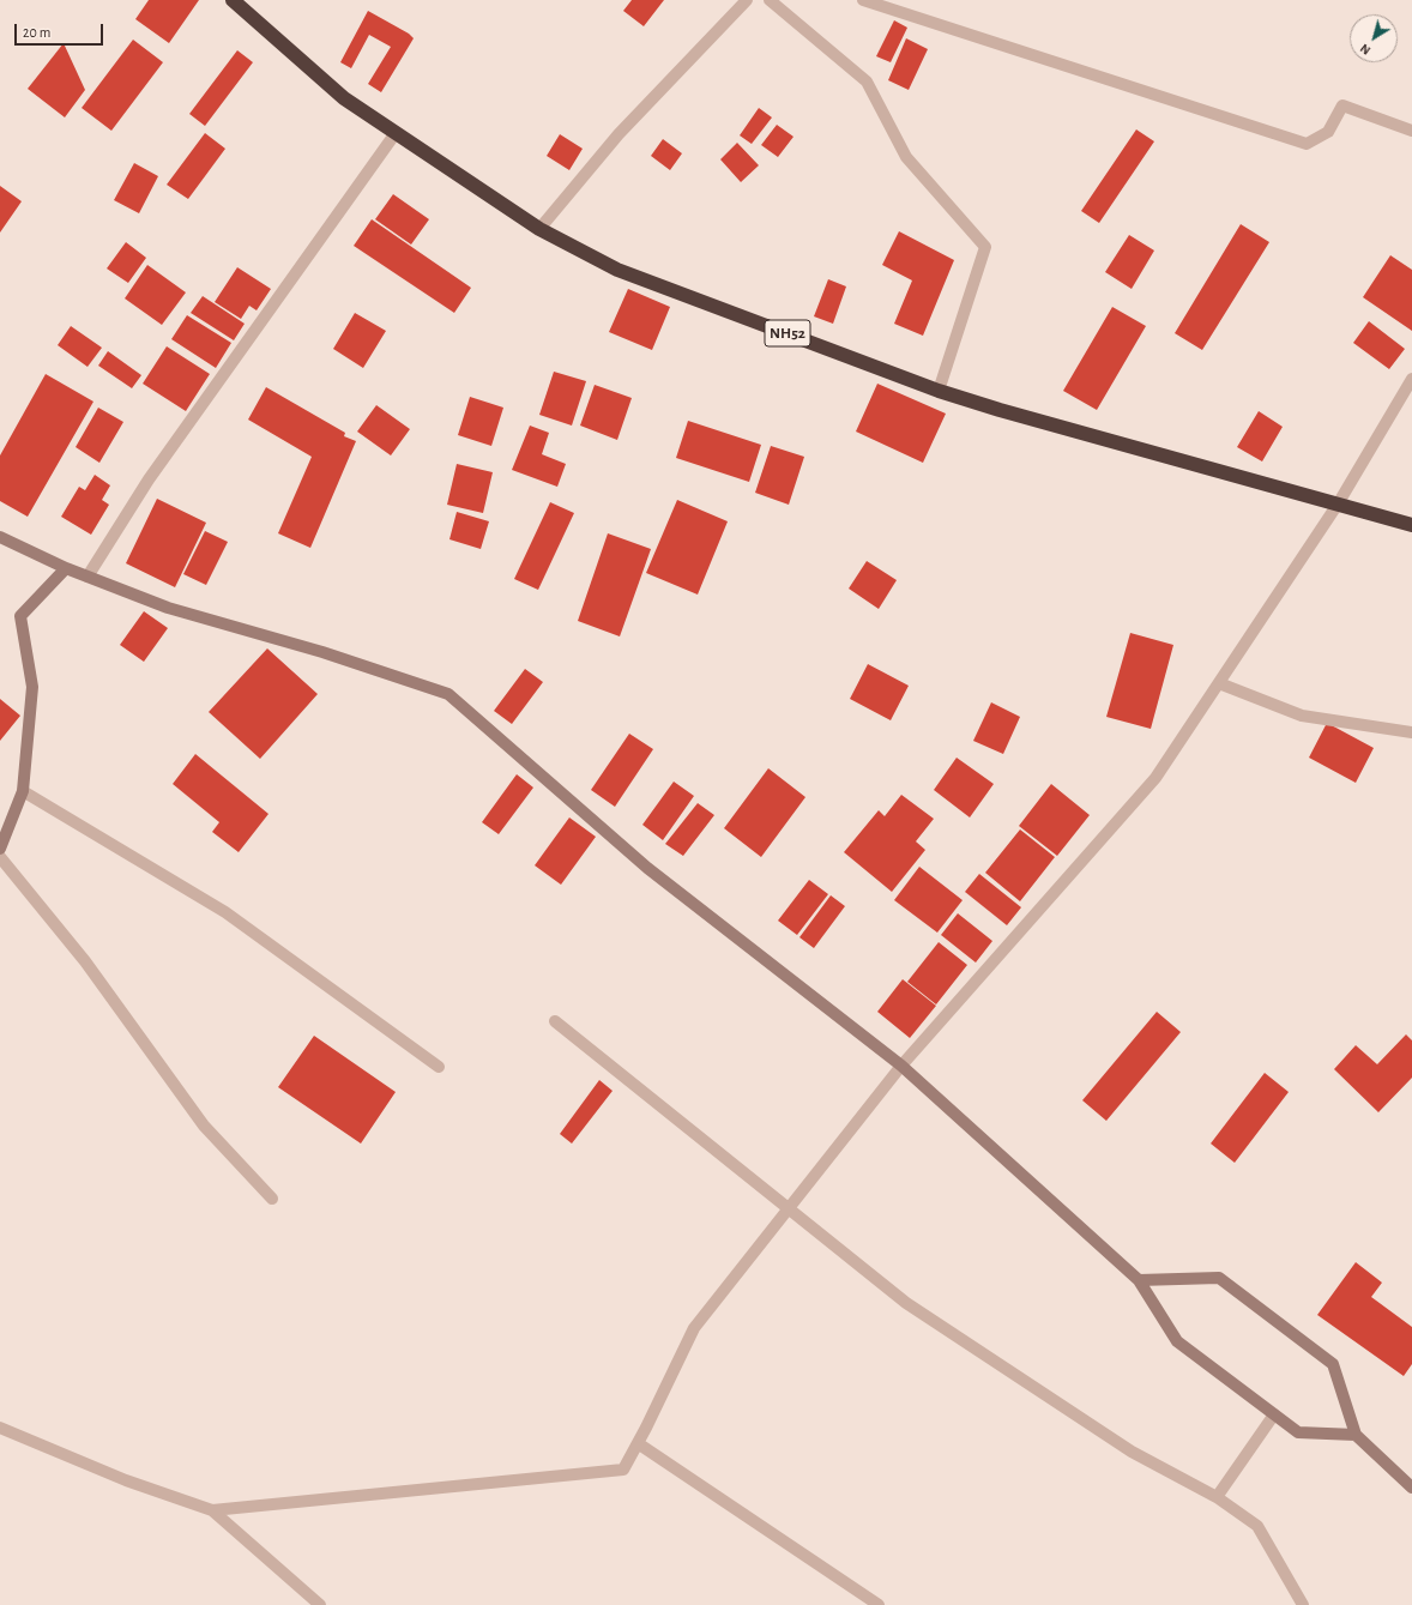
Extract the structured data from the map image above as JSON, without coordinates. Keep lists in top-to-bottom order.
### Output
{
  "streets": {
    "highway": ["NH52"]
  },
  "scale_bar": "20 m",
  "north": "bottom left"
}
